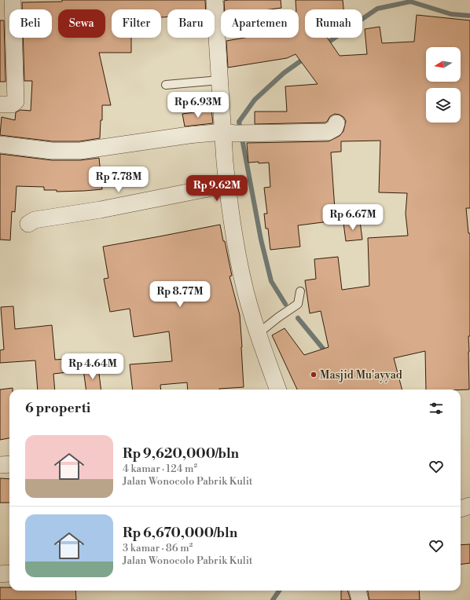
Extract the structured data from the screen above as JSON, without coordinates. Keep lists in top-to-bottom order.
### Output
{
  "places": ["Masjid Mu'ayyad"],
  "north": "left",
  "page": {
    "chip": [
      "Beli",
      "Sewa",
      "Filter",
      "Baru",
      "Apartemen",
      "Rumah"
    ],
    "price": [
      "Rp 6.93M",
      "Rp 7.78M",
      "Rp 9.62M",
      "Rp 6.67M",
      "Rp 8.77M",
      "Rp 4.64M"
    ],
    "heading": "6 properti",
    "list": [
      {
        "name": "Rp 9,620,000/bln",
        "note": "4 kamar · 124 m² · Jalan Wonocolo Pabrik Kulit"
      },
      {
        "name": "Rp 6,670,000/bln",
        "note": "3 kamar · 86 m² · Jalan Wonocolo Pabrik Kulit"
      }
    ]
  }
}
